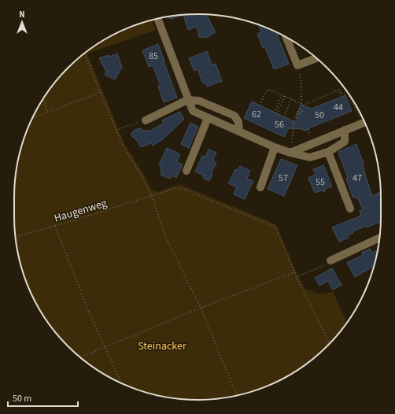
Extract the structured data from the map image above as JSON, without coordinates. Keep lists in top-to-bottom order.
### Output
{
  "streets": {
    "path": ["Haugenweg"]
  },
  "parks": ["Steinacker"],
  "house_numbers": [
    "85",
    "44",
    "62",
    "50",
    "56",
    "57",
    "47",
    "55"
  ],
  "scale_bar": "50 m",
  "north": "top"
}
